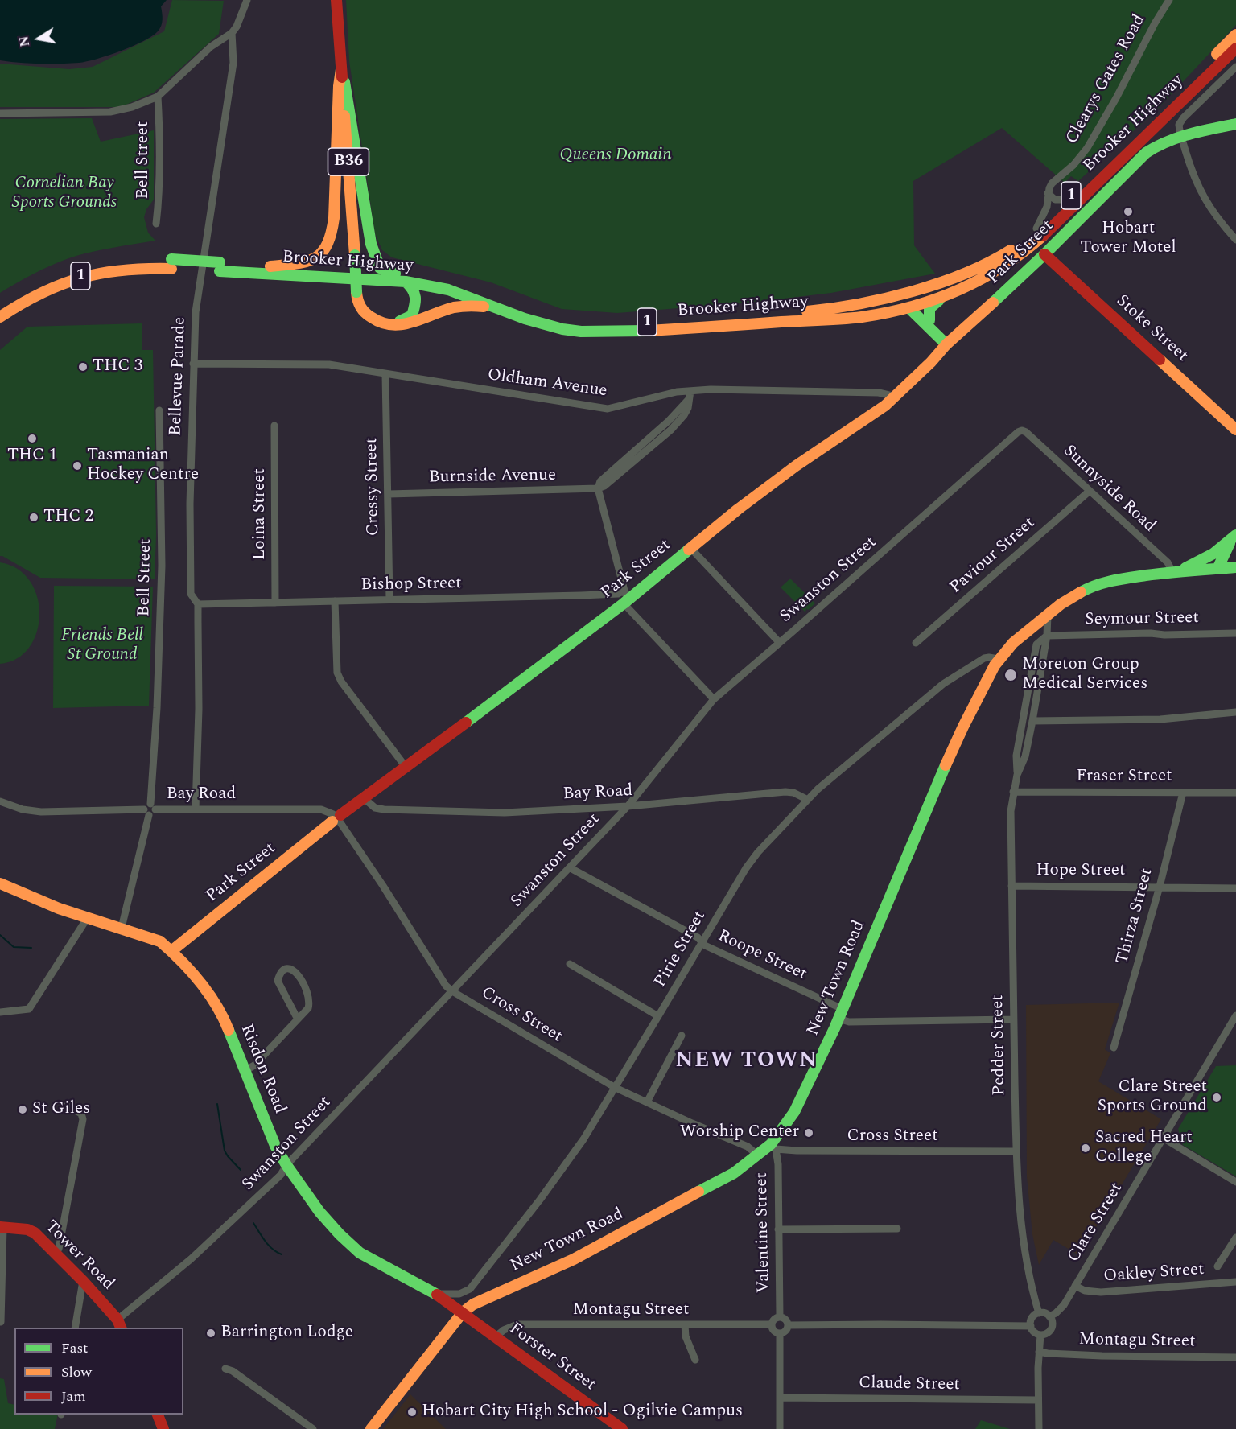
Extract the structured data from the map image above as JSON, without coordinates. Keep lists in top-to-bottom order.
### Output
{
  "streets": {
    "main road": [
      "Brooker Highway",
      "B36",
      "1",
      "Park Street",
      "Stoke Street",
      "New Town Road",
      "Risdon Road",
      "Tower Road",
      "Forster Street"
    ],
    "street": [
      "Clearys Gates Road",
      "Bell Street",
      "Bellevue Parade",
      "Oldham Avenue",
      "Burnside Avenue",
      "Cressy Street",
      "Sunnyside Road",
      "Loina Street",
      "Paviour Street",
      "Swanston Street",
      "Bishop Street",
      "Seymour Street",
      "Fraser Street",
      "Bay Road",
      "Hope Street",
      "Thirza Street",
      "Pirie Street",
      "Roope Street",
      "Cross Street",
      "Pedder Street",
      "Clare Street",
      "Valentine Street",
      "Oakley Street",
      "Montagu Street",
      "Claude Street"
    ]
  },
  "crossings": [
    ["Clearys Gates Road", "Brooker Highway"],
    ["Brooker Highway", "1"],
    ["Bell Street", "Bay Road"],
    ["Park Street", "Stoke Street"],
    ["Park Street", "Oldham Avenue"],
    ["Park Street", "Bishop Street"],
    ["Park Street", "Bay Road"],
    ["Park Street", "Cross Street"],
    ["Park Street", "Risdon Road"],
    ["Bellevue Parade", "Oldham Avenue"],
    ["Bellevue Parade", "Bishop Street"],
    ["Bellevue Parade", "Bay Road"],
    ["Oldham Avenue", "Cressy Street"],
    ["Burnside Avenue", "Cressy Street"],
    ["Cressy Street", "Bishop Street"],
    ["Sunnyside Road", "Paviour Street"],
    ["Sunnyside Road", "Swanston Street"],
    ["Sunnyside Road", "New Town Road"],
    ["Loina Street", "Bishop Street"],
    ["Swanston Street", "Bay Road"],
    ["Swanston Street", "Roope Street"],
    ["Swanston Street", "Cross Street"],
    ["Swanston Street", "Risdon Road"],
    ["Swanston Street", "Tower Road"],
    ["Seymour Street", "Pedder Street"],
    ["Fraser Street", "Thirza Street"],
    ["Fraser Street", "Pedder Street"],
    ["Bay Road", "Pirie Street"],
    ["Bay Road", "Cross Street"],
    ["Hope Street", "Thirza Street"],
    ["Hope Street", "Pedder Street"],
    ["Pirie Street", "Roope Street"],
    ["Pirie Street", "New Town Road"],
    ["Pirie Street", "Cross Street"],
    ["Pirie Street", "Risdon Road"],
    ["Roope Street", "New Town Road"],
    ["Roope Street", "Pedder Street"],
    ["New Town Road", "Cross Street"],
    ["New Town Road", "Pedder Street"],
    ["New Town Road", "Risdon Road"],
    ["New Town Road", "Valentine Street"],
    ["New Town Road", "Forster Street"],
    ["Cross Street", "Pedder Street"],
    ["Cross Street", "Valentine Street"],
    ["Pedder Street", "Clare Street"],
    ["Risdon Road", "Forster Street"],
    ["Clare Street", "Oakley Street"],
    ["Valentine Street", "Montagu Street"],
    ["Montagu Street", "Forster Street"]
  ],
  "districts": ["NEW TOWN"],
  "parks": ["Queens Domain", "Cornelian Bay Sports Grounds", "Friends Bell St Ground"],
  "places": [
    "Hobart Tower Motel",
    "THC 3",
    "THC 1",
    "Tasmanian Hockey Centre",
    "THC 2",
    "Moreton Group Medical Services",
    "Clare Street Sports Ground",
    "St Giles",
    "Worship Center",
    "Sacred Heart College",
    "Barrington Lodge",
    "Hobart City High School - Ogilvie Campus"
  ],
  "legend": ["Fast", "Slow", "Jam"],
  "north": "left"
}
